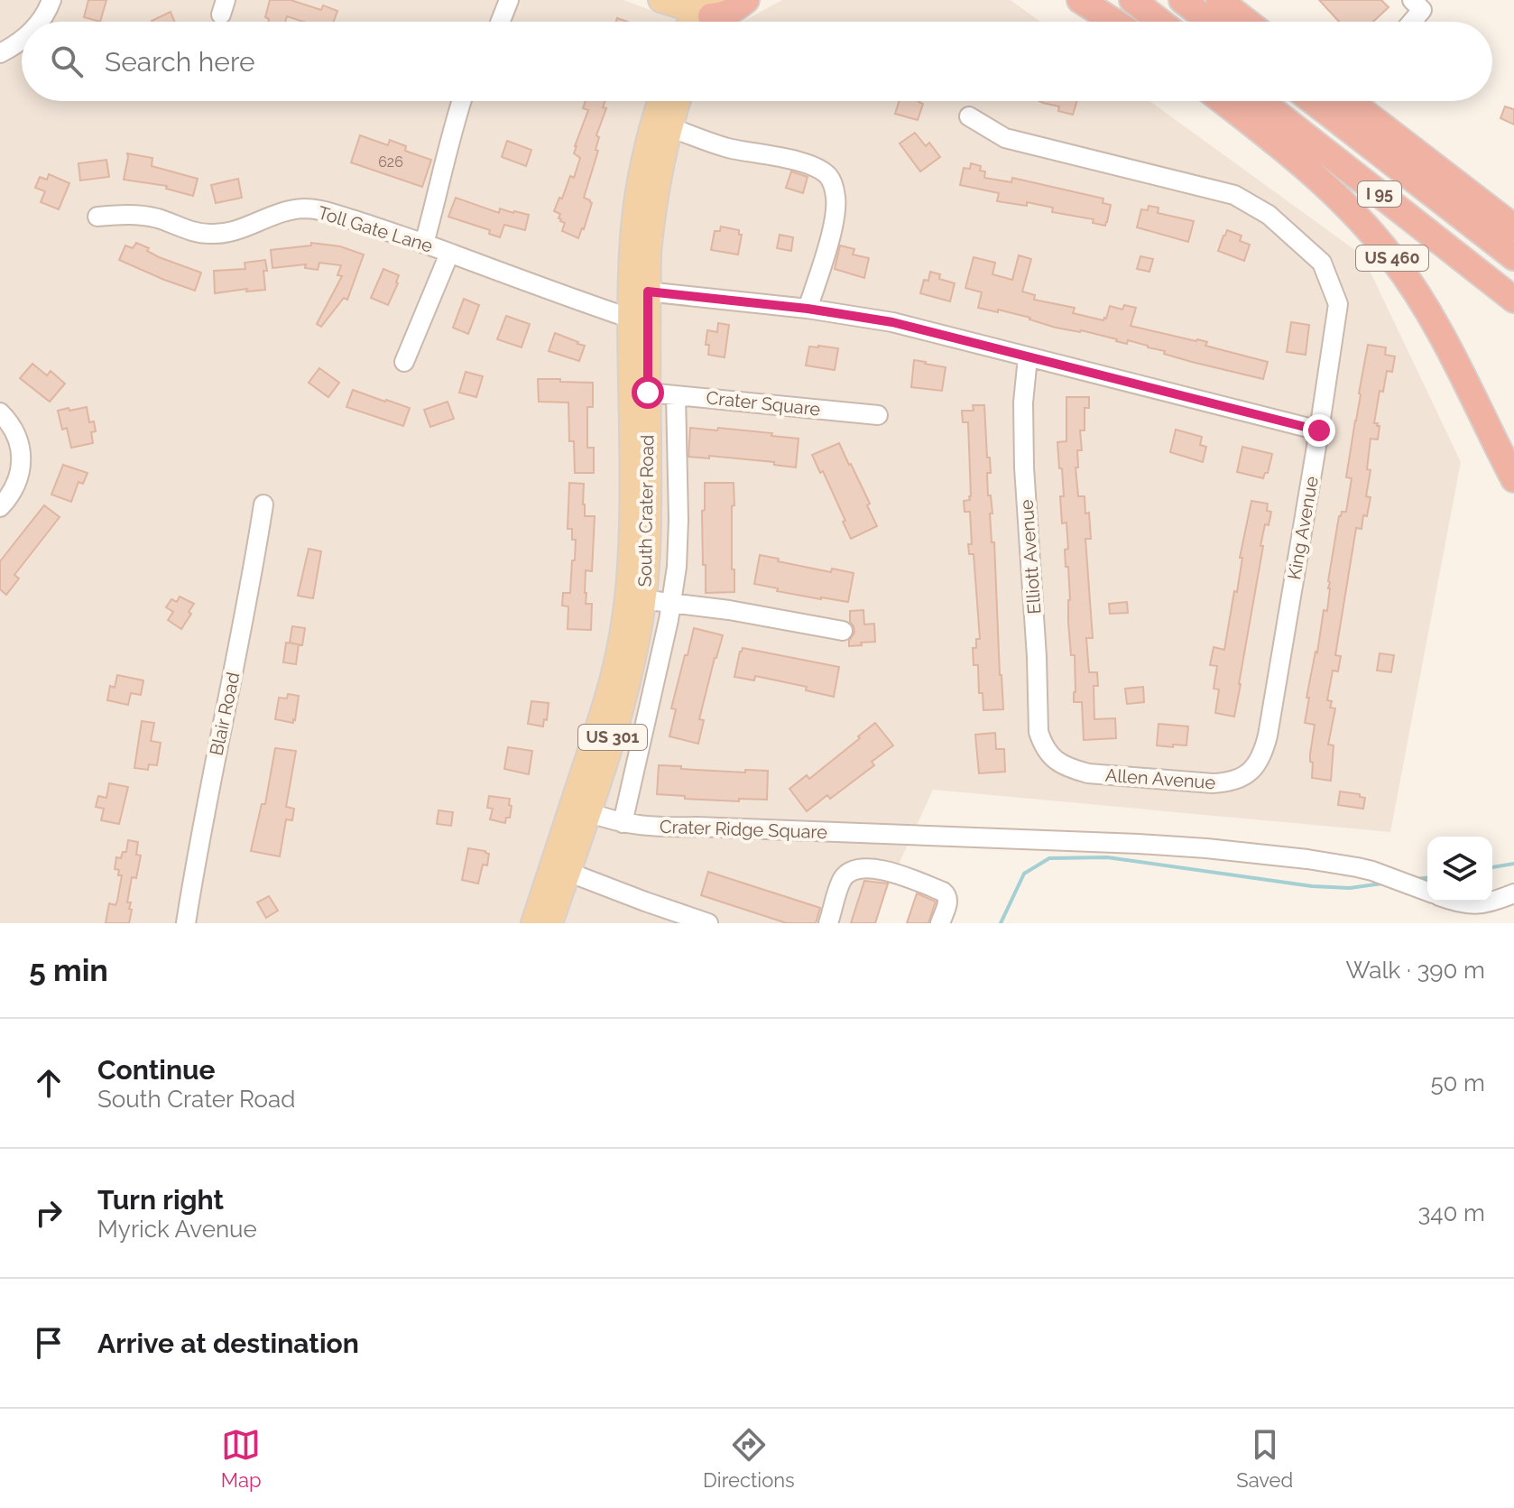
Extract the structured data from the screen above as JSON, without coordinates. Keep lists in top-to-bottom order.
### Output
{
  "streets": {
    "highway": ["I 95", "US 460"],
    "main road": ["South Crater Road", "US 301"],
    "street": [
      "Toll Gate Lane",
      "Crater Square",
      "King Avenue",
      "Elliott Avenue",
      "Blair Road",
      "Allen Avenue",
      "Crater Ridge Square"
    ]
  },
  "crossings": [
    ["Toll Gate Lane", "South Crater Road"],
    ["Crater Square", "South Crater Road"],
    ["South Crater Road", "Crater Ridge Square"],
    ["King Avenue", "Allen Avenue"],
    ["Elliott Avenue", "Allen Avenue"]
  ],
  "house_numbers": ["626"],
  "page": {
    "search": "Search here",
    "heading": ["5 min", "Walk · 390 m"],
    "list": [
      ["Continue", "South Crater Road", "50 m"],
      ["Turn right", "Myrick Avenue", "340 m"],
      "Arrive at destination"
    ],
    "nav": ["Map", "Directions", "Saved"]
  }
}
